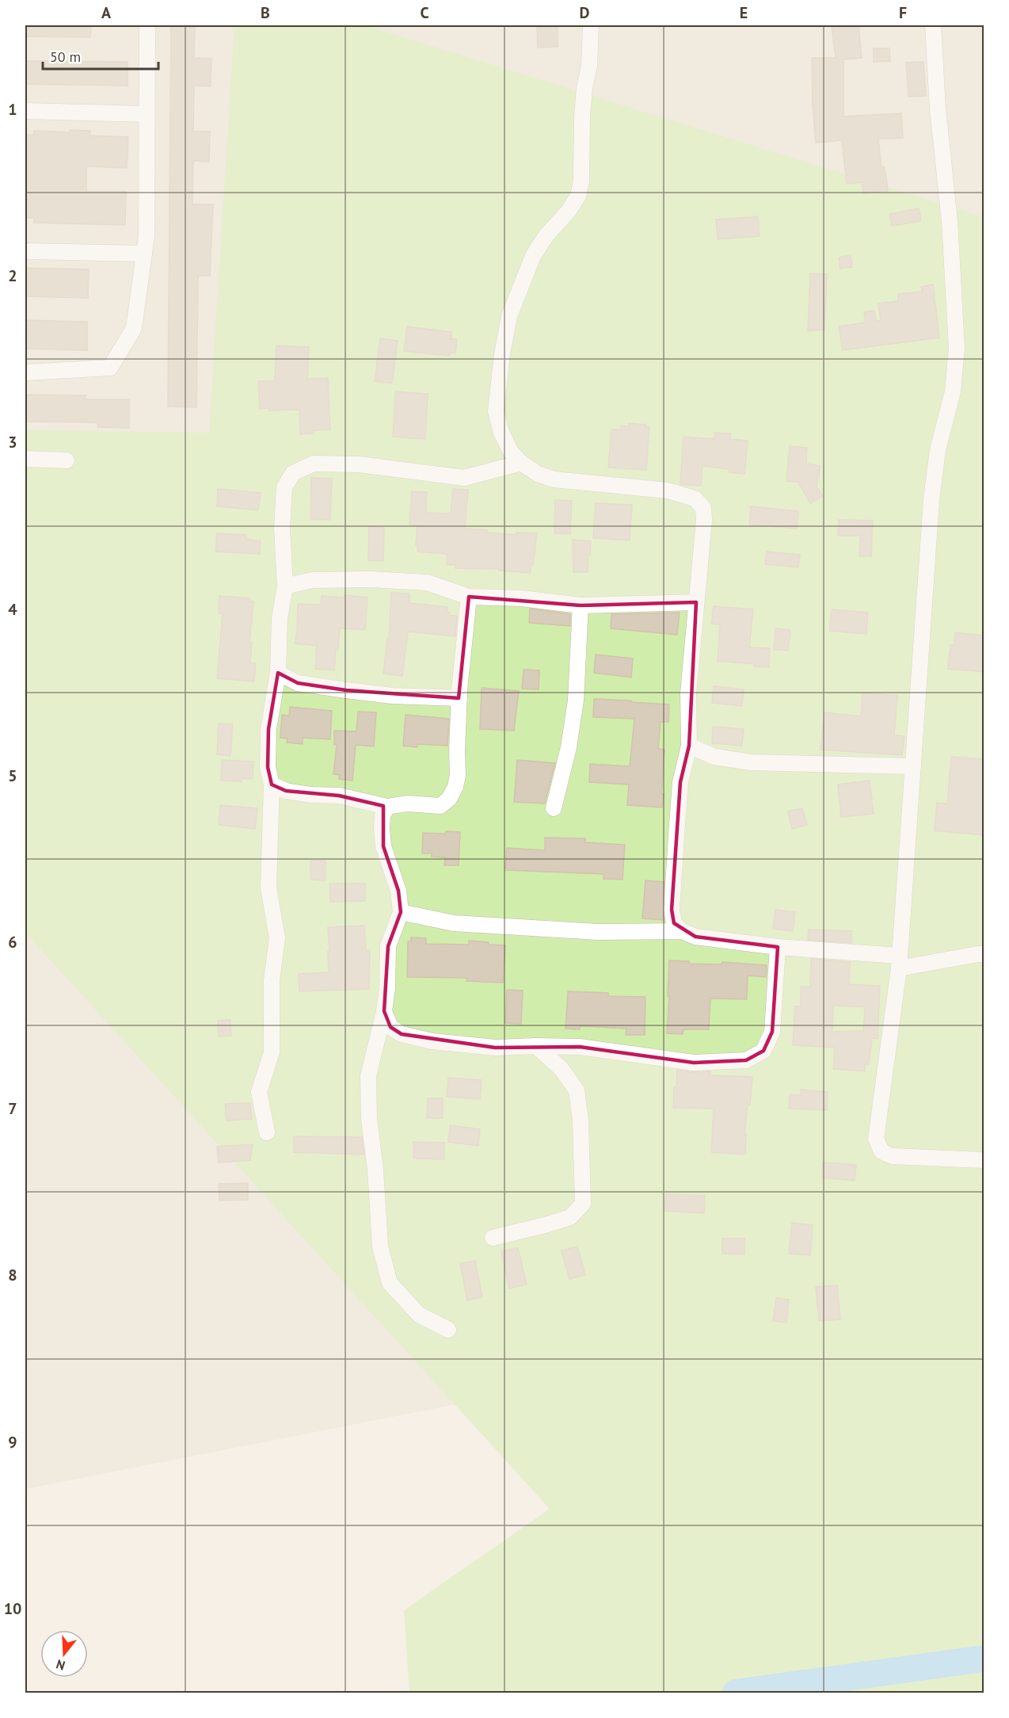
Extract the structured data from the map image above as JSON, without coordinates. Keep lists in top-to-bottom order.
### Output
{
  "scale_bar": "50 m",
  "north": "bottom",
  "grid": {
    "columns": [
      "A",
      "B",
      "C",
      "D",
      "E",
      "F"
    ],
    "rows": [
      "1",
      "2",
      "3",
      "4",
      "5",
      "6",
      "7",
      "8",
      "9",
      "10"
    ]
  }
}
